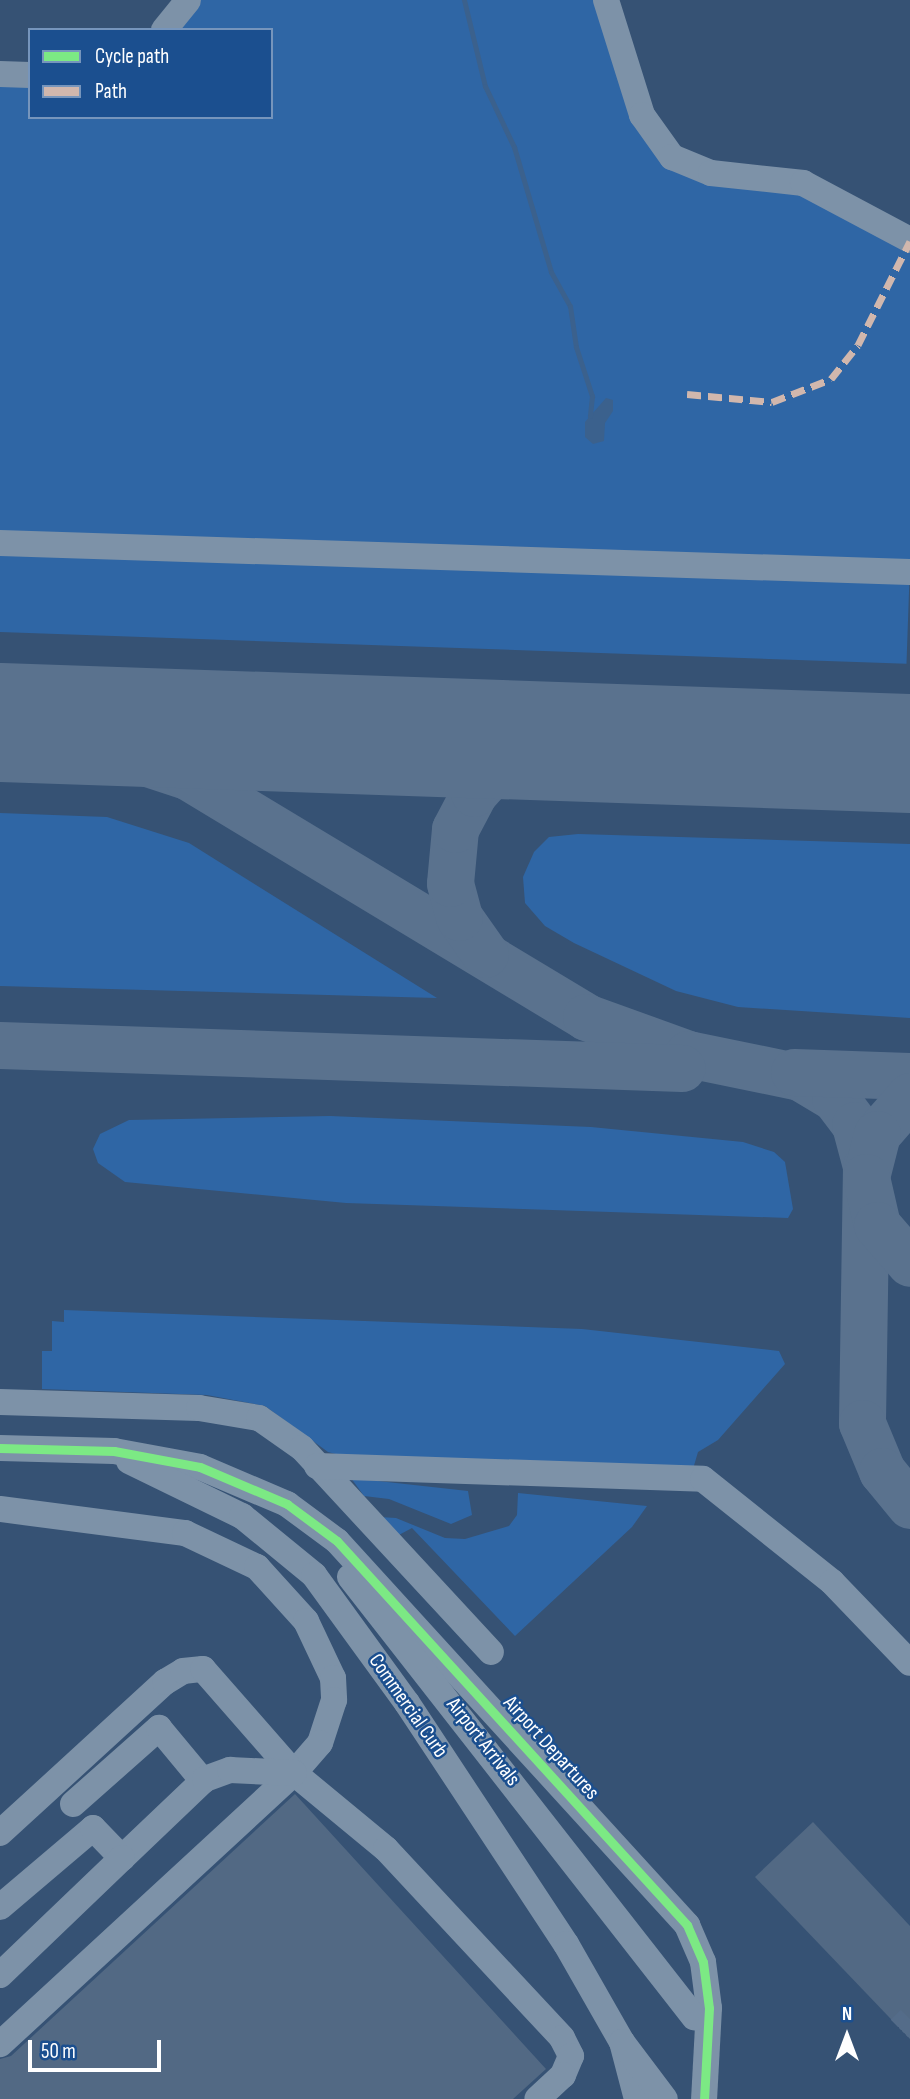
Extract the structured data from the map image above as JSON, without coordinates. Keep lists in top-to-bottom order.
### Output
{
  "streets": {
    "street": ["Commercial Curb", "Airport Arrivals", "Airport Departures"]
  },
  "crossings": [
    ["Commercial Curb", "Airport Departures"],
    ["Airport Arrivals", "Airport Departures"]
  ],
  "legend": ["Cycle path", "Path"],
  "scale_bar": "50 m",
  "north": "top"
}
